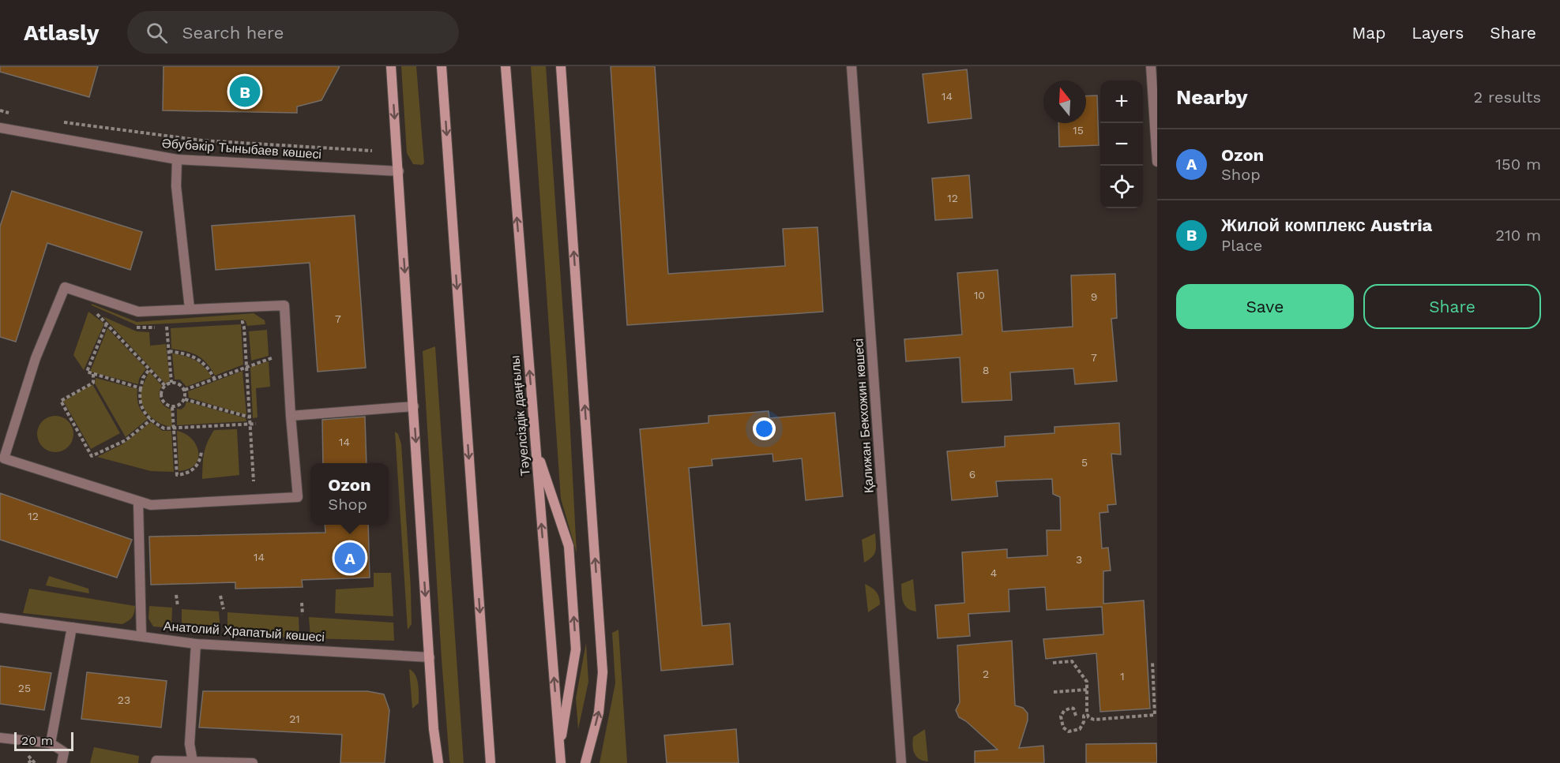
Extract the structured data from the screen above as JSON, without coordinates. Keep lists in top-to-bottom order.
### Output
{
  "streets": {
    "main road": ["Тәуелсіздік даңғылы"],
    "street": ["Әбубәкір Тыныбаев көшесі", "Қалижан Бекхожин көшесі", "Анатолий Храпатый көшесі"]
  },
  "house_numbers": [
    "14",
    "15",
    "12",
    "10",
    "9",
    "7",
    "7",
    "8",
    "14",
    "5",
    "6",
    "12",
    "14",
    "3",
    "4",
    "2",
    "1",
    "25",
    "23",
    "21"
  ],
  "scale_bar": "20 m",
  "north": "top",
  "page": {
    "header": "Atlasly",
    "search": "Search here",
    "nav": ["Map", "Layers", "Share"],
    "heading": ["Nearby", "2 results"],
    "pins": ["B", "A"],
    "map_buttons": ["+", "−"],
    "list": [
      {
        "mark": "A",
        "name": "Ozon",
        "note": "Shop",
        "value": "150 m"
      },
      {
        "mark": "B",
        "name": "Жилой комплекс Austria",
        "note": "Place",
        "value": "210 m"
      }
    ],
    "buttons": ["Save", "Share"],
    "popup": ["Ozon", "Shop"],
    "scale": "20 m"
  }
}
